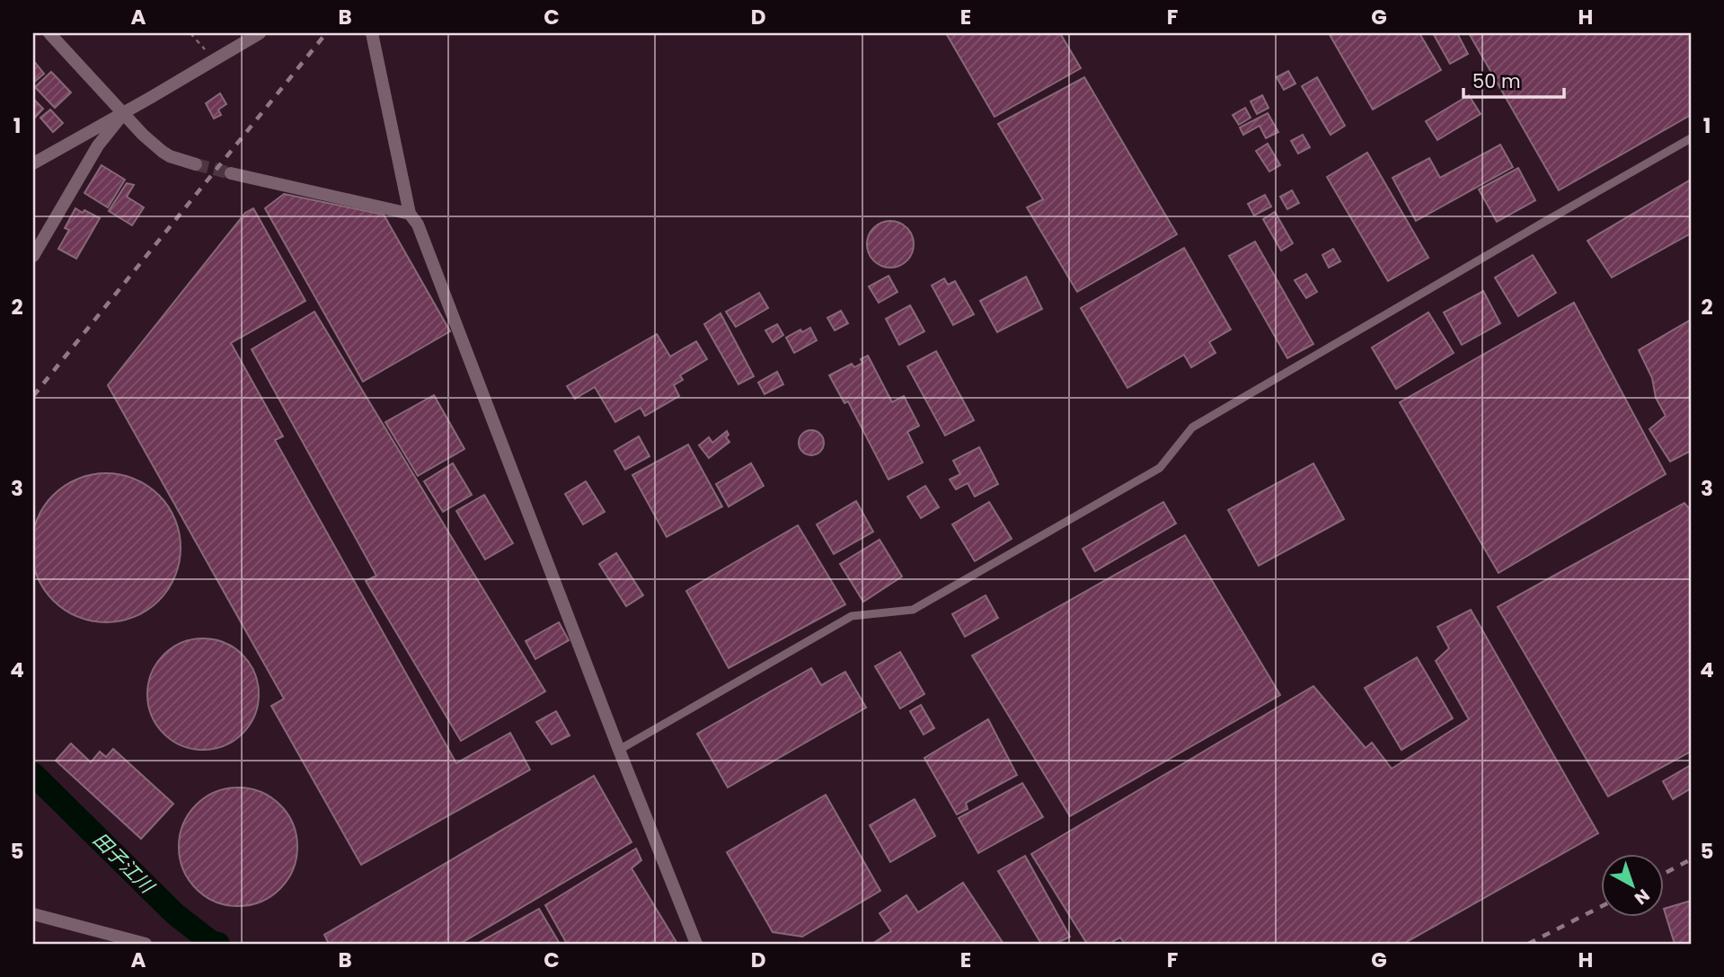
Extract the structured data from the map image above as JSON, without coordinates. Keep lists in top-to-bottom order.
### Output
{
  "water": ["田子江川"],
  "scale_bar": "50 m",
  "north": "bottom right",
  "grid": {
    "columns": [
      "A",
      "B",
      "C",
      "D",
      "E",
      "F",
      "G",
      "H"
    ],
    "rows": [
      "1",
      "2",
      "3",
      "4",
      "5"
    ]
  }
}
